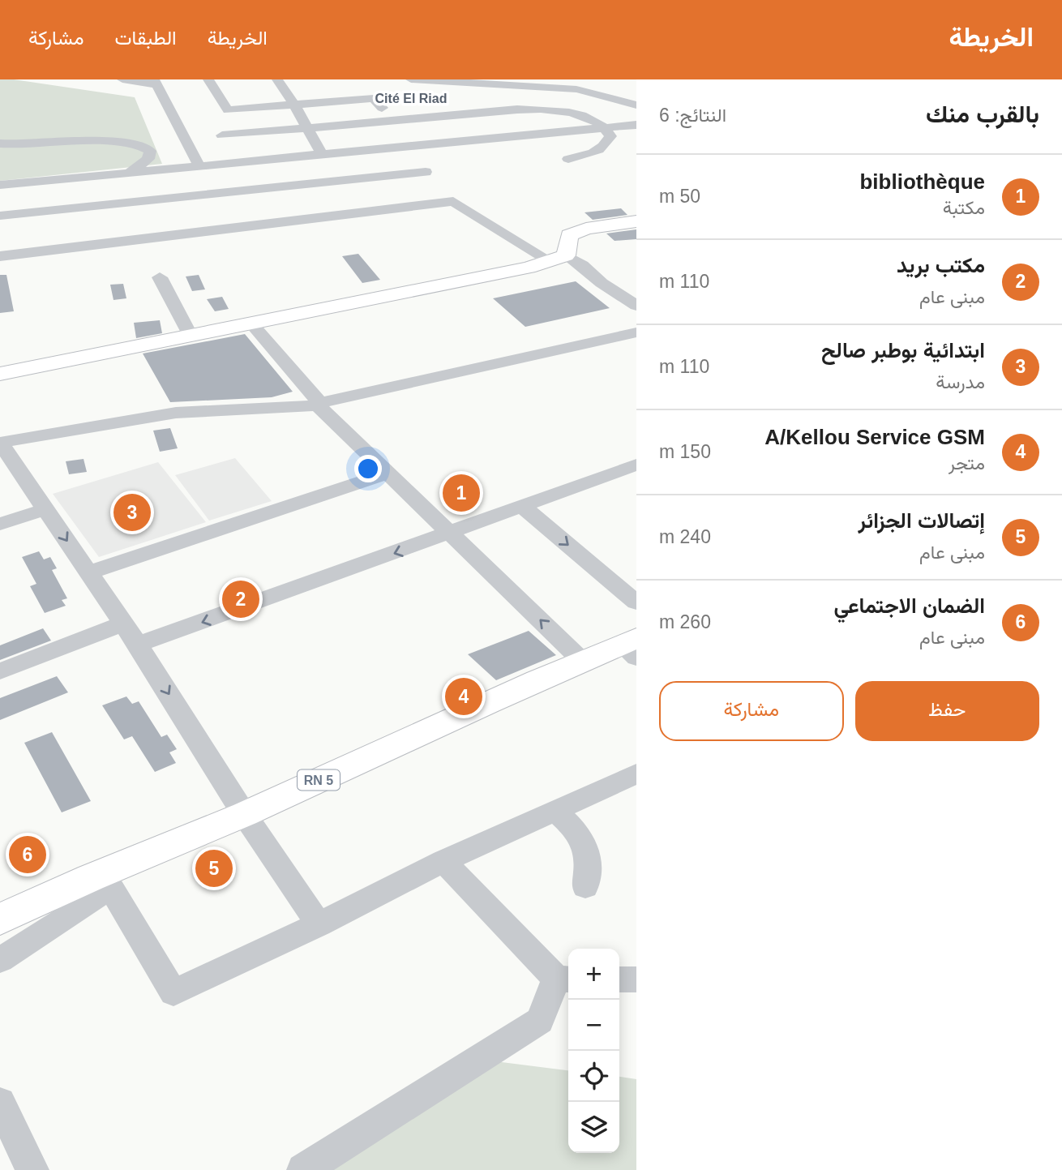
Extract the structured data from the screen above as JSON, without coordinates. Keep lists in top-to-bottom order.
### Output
{
  "streets": {
    "main road": ["RN 5"]
  },
  "districts": ["Cité El Riad"],
  "page": {
    "header": "الخريطة",
    "nav": ["الخريطة", "الطبقات", "مشاركة"],
    "heading": ["بالقرب منك", "النتائج: 6"],
    "list": [
      {
        "mark": "1",
        "name": "bibliothèque",
        "note": "مكتبة",
        "value": "50 m"
      },
      {
        "mark": "2",
        "name": "مكتب بريد",
        "note": "مبنى عام",
        "value": "110 m"
      },
      {
        "mark": "3",
        "name": "ابتدائية بوطبر صالح",
        "note": "مدرسة",
        "value": "110 m"
      },
      {
        "mark": "4",
        "name": "A/Kellou Service GSM",
        "note": "متجر",
        "value": "150 m"
      },
      {
        "mark": "5",
        "name": "إتصالات الجزائر",
        "note": "مبنى عام",
        "value": "240 m"
      },
      {
        "mark": "6",
        "name": "الضمان الاجتماعي",
        "note": "مبنى عام",
        "value": "260 m"
      }
    ],
    "pins": [
      "1",
      "3",
      "2",
      "4",
      "6",
      "5"
    ],
    "buttons": ["حفظ", "مشاركة"],
    "map_buttons": ["+", "−"]
  }
}
